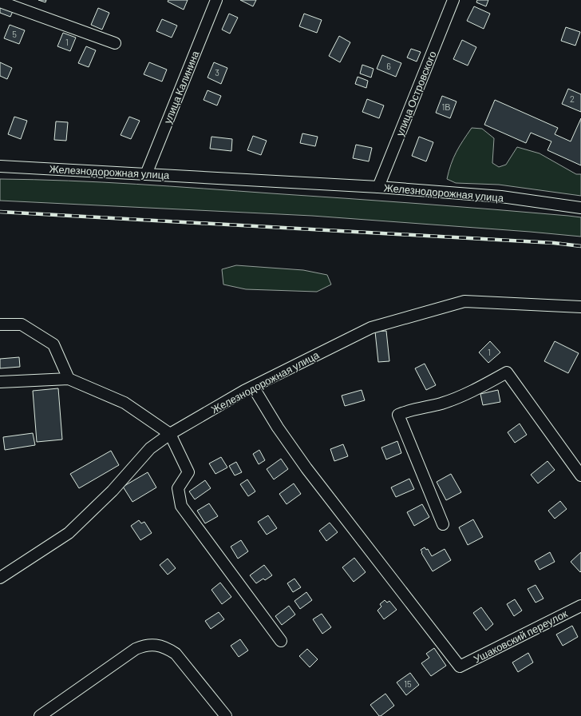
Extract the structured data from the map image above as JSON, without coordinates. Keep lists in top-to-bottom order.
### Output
{
  "streets": {
    "street": [
      "улица Калинина",
      "улица Островского",
      "Железнодорожная улица",
      "Ушаковский переулок"
    ]
  },
  "crossings": [
    ["улица Калинина", "Железнодорожная улица"],
    ["улица Островского", "Железнодорожная улица"],
    ["Железнодорожная улица", "Ушаковский переулок"]
  ],
  "house_numbers": [
    "5",
    "1",
    "6",
    "3",
    "2",
    "1В",
    "1",
    "15"
  ]
}
